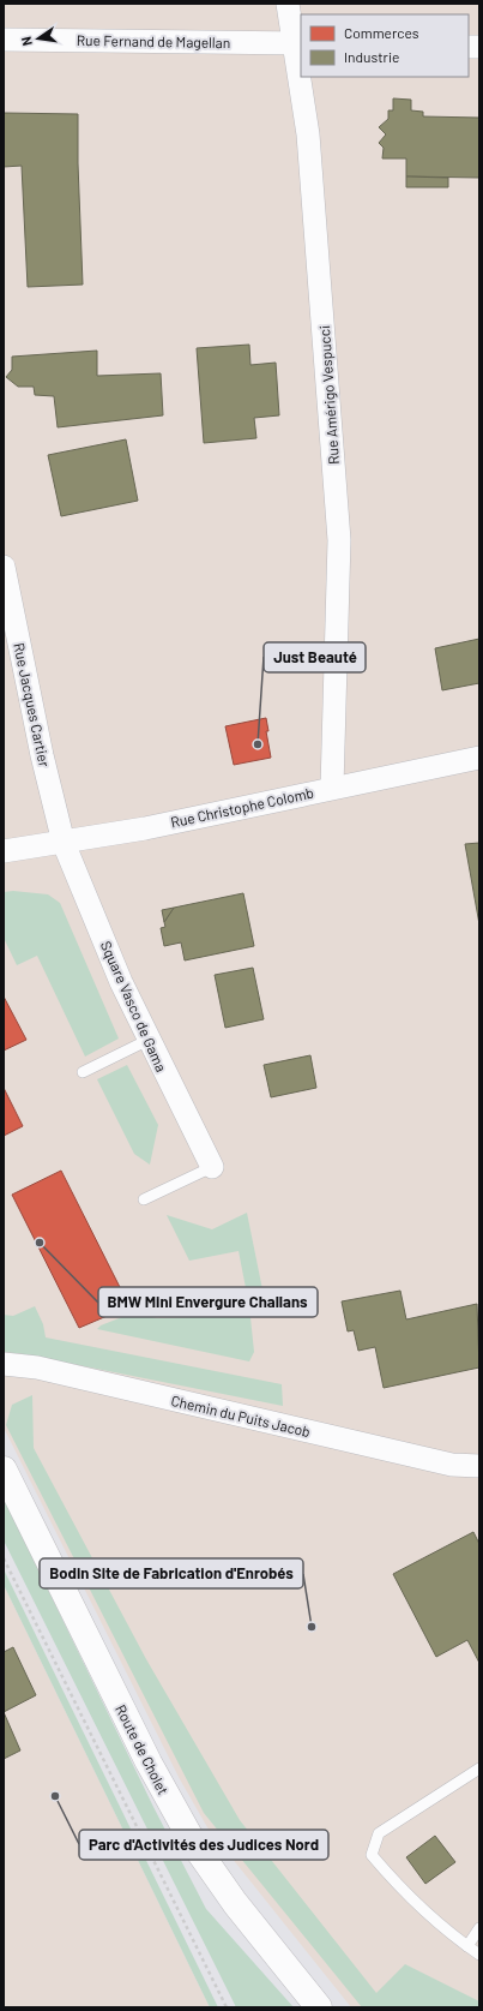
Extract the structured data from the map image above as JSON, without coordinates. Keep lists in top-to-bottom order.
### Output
{
  "streets": {
    "main road": ["Route de Cholet"],
    "street": [
      "Rue Fernand de Magellan",
      "Rue Amérigo Vespucci",
      "Rue Jacques Cartier",
      "Rue Christophe Colomb",
      "Square Vasco de Gama",
      "Chemin du Puits Jacob"
    ]
  },
  "crossings": [
    ["Rue Fernand de Magellan", "Rue Amérigo Vespucci"],
    ["Rue Amérigo Vespucci", "Rue Christophe Colomb"],
    ["Rue Jacques Cartier", "Rue Christophe Colomb"],
    ["Rue Jacques Cartier", "Square Vasco de Gama"],
    ["Rue Christophe Colomb", "Square Vasco de Gama"]
  ],
  "places": [
    "Just Beauté",
    "BMW Mini Envergure Challans",
    "Bodin Site de Fabrication d'Enrobés",
    "Parc d'Activités des Judices Nord"
  ],
  "legend": ["Commerces", "Industrie"],
  "north": "left"
}
